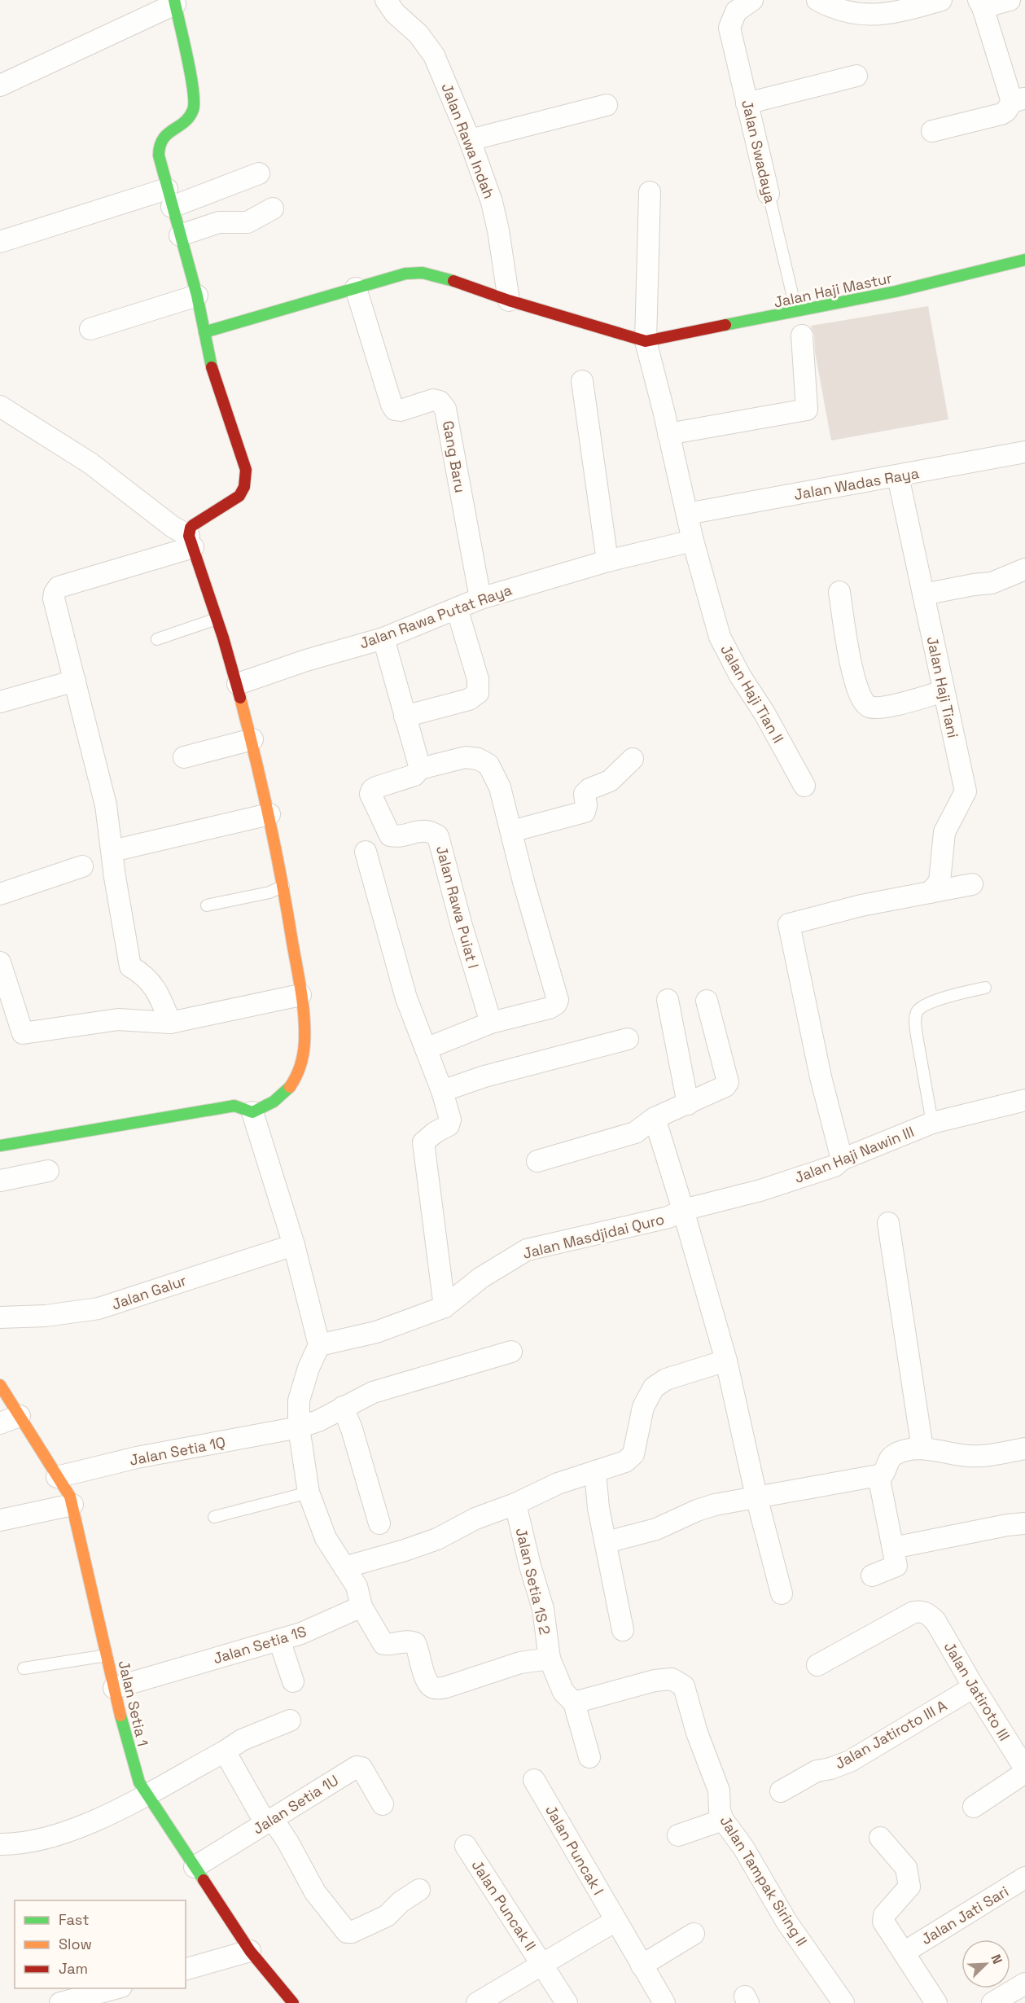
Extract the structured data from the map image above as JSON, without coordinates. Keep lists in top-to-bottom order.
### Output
{
  "streets": {
    "street": [
      "Jalan Rawa Indah",
      "Jalan Swadaya",
      "Jalan Haji Mastur",
      "Gang Baru",
      "Jalan Wadas Raya",
      "Jalan Rawa Putat Raya",
      "Jalan Haji Tiani",
      "Jalan Haji Tian II",
      "Jalan Rawa Puiat I",
      "Jalan Haji Nawin III",
      "Jalan Masdjidai Quro",
      "Jalan Galur",
      "Jalan Setia 1Q",
      "Jalan Setia 1S 2",
      "Jalan Setia 1S",
      "Jalan Jatiroto III",
      "Jalan Setia 1",
      "Jalan Jatiroto III A",
      "Jalan Setia 1U",
      "Jalan Puncak I",
      "Jalan Tampak Siring II",
      "Jalan Puncak II",
      "Jalan Jati Sari"
    ]
  },
  "crossings": [
    ["Jalan Swadaya", "Jalan Haji Mastur"],
    ["Jalan Haji Mastur", "Jalan Haji Tian II"],
    ["Gang Baru", "Jalan Rawa Putat Raya"],
    ["Jalan Wadas Raya", "Jalan Haji Tiani"],
    ["Jalan Wadas Raya", "Jalan Haji Tian II"],
    ["Jalan Rawa Putat Raya", "Jalan Haji Tian II"],
    ["Jalan Haji Nawin III", "Jalan Masdjidai Quro"],
    ["Jalan Setia 1Q", "Jalan Setia 1"],
    ["Jalan Setia 1S", "Jalan Setia 1"],
    ["Jalan Jatiroto III", "Jalan Jatiroto III A"],
    ["Jalan Setia 1", "Jalan Setia 1U"]
  ],
  "legend": ["Fast", "Slow", "Jam"],
  "north": "top right"
}
